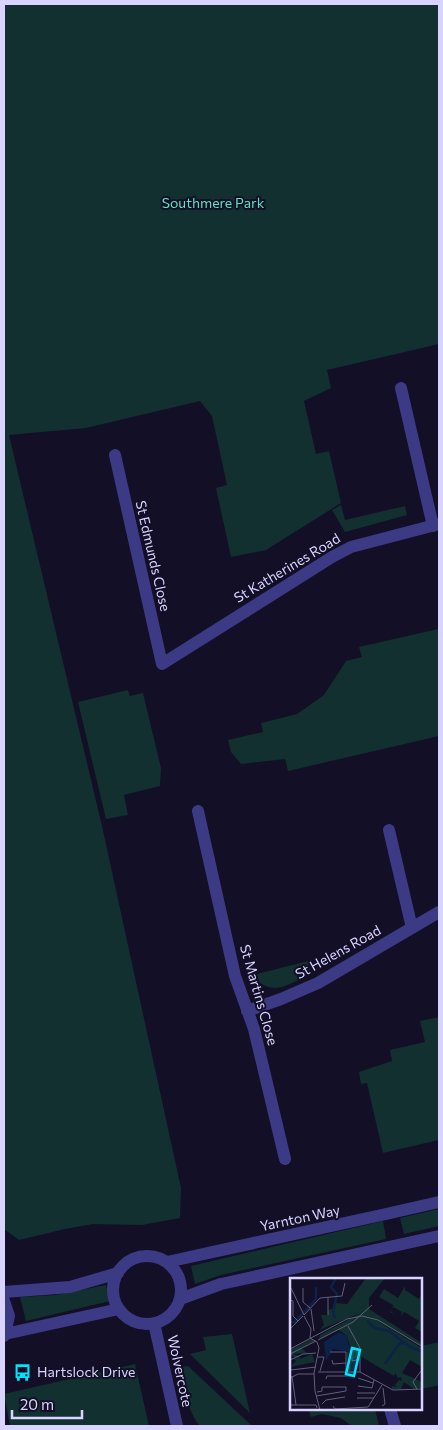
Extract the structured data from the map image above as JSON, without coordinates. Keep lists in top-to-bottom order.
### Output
{
  "streets": {
    "street": [
      "St Edmunds Close",
      "St Katherines Road",
      "St Helens Road",
      "St Martins Close",
      "Yarnton Way",
      "Wolvercote"
    ]
  },
  "crossings": [
    ["St Edmunds Close", "St Katherines Road"],
    ["St Helens Road", "St Martins Close"],
    ["Yarnton Way", "Wolvercote"]
  ],
  "parks": ["Southmere Park"],
  "places": {
    "bus stop": ["Hartslock Drive"]
  },
  "scale_bar": "20 m"
}
